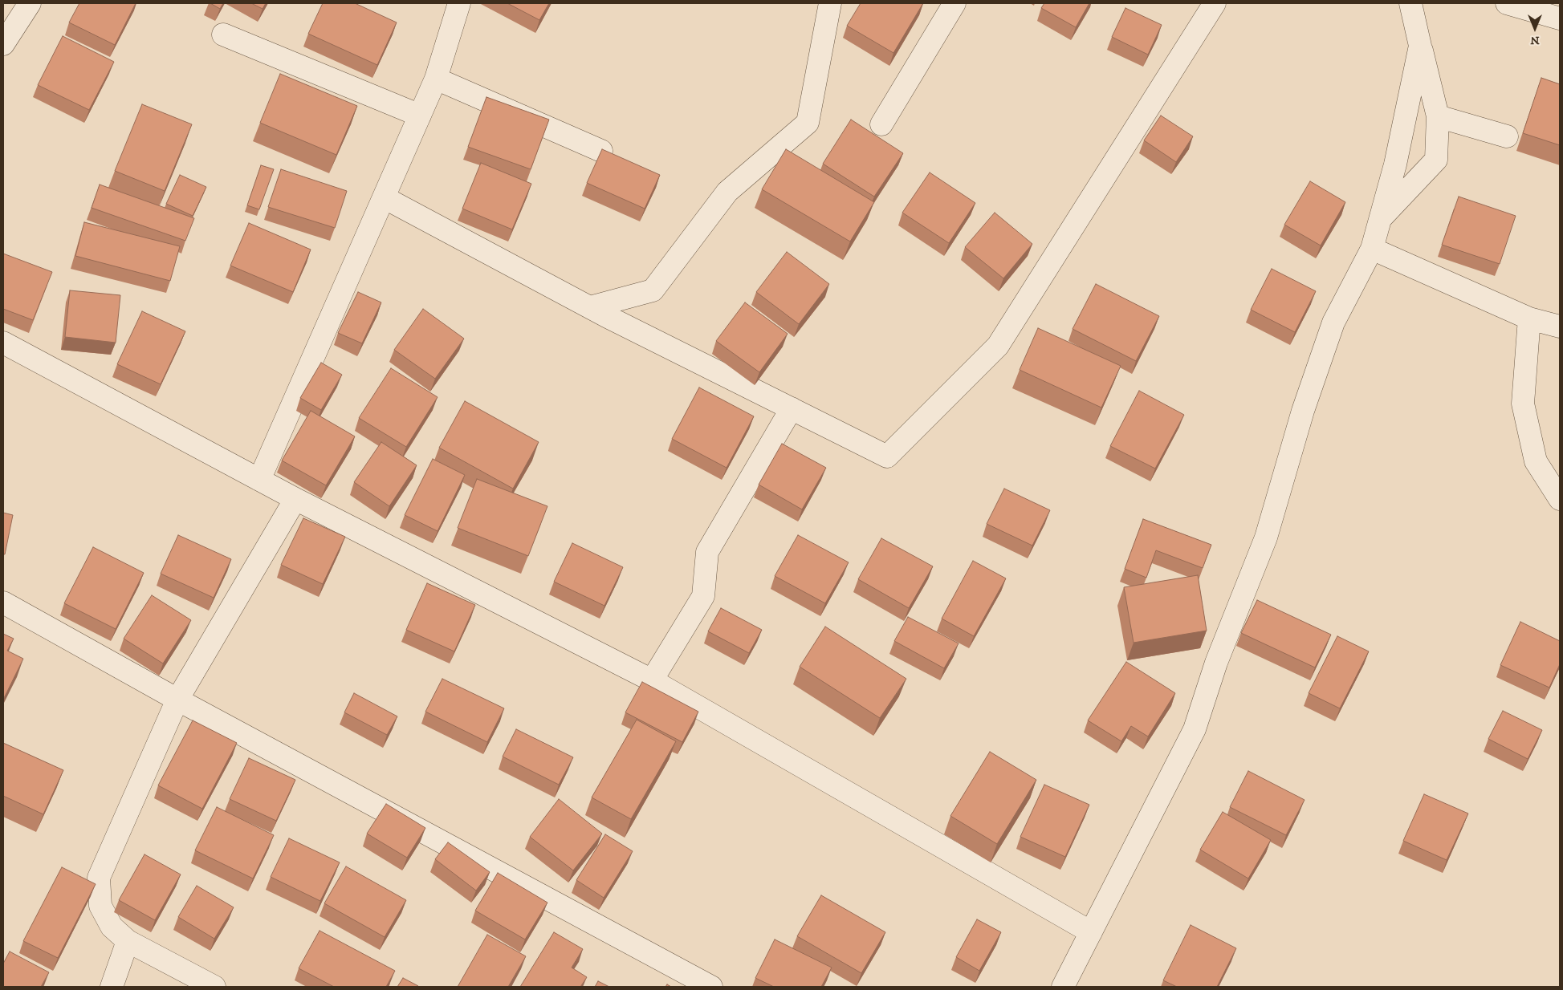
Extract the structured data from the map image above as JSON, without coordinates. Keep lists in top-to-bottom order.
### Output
{
  "north": "bottom"
}
